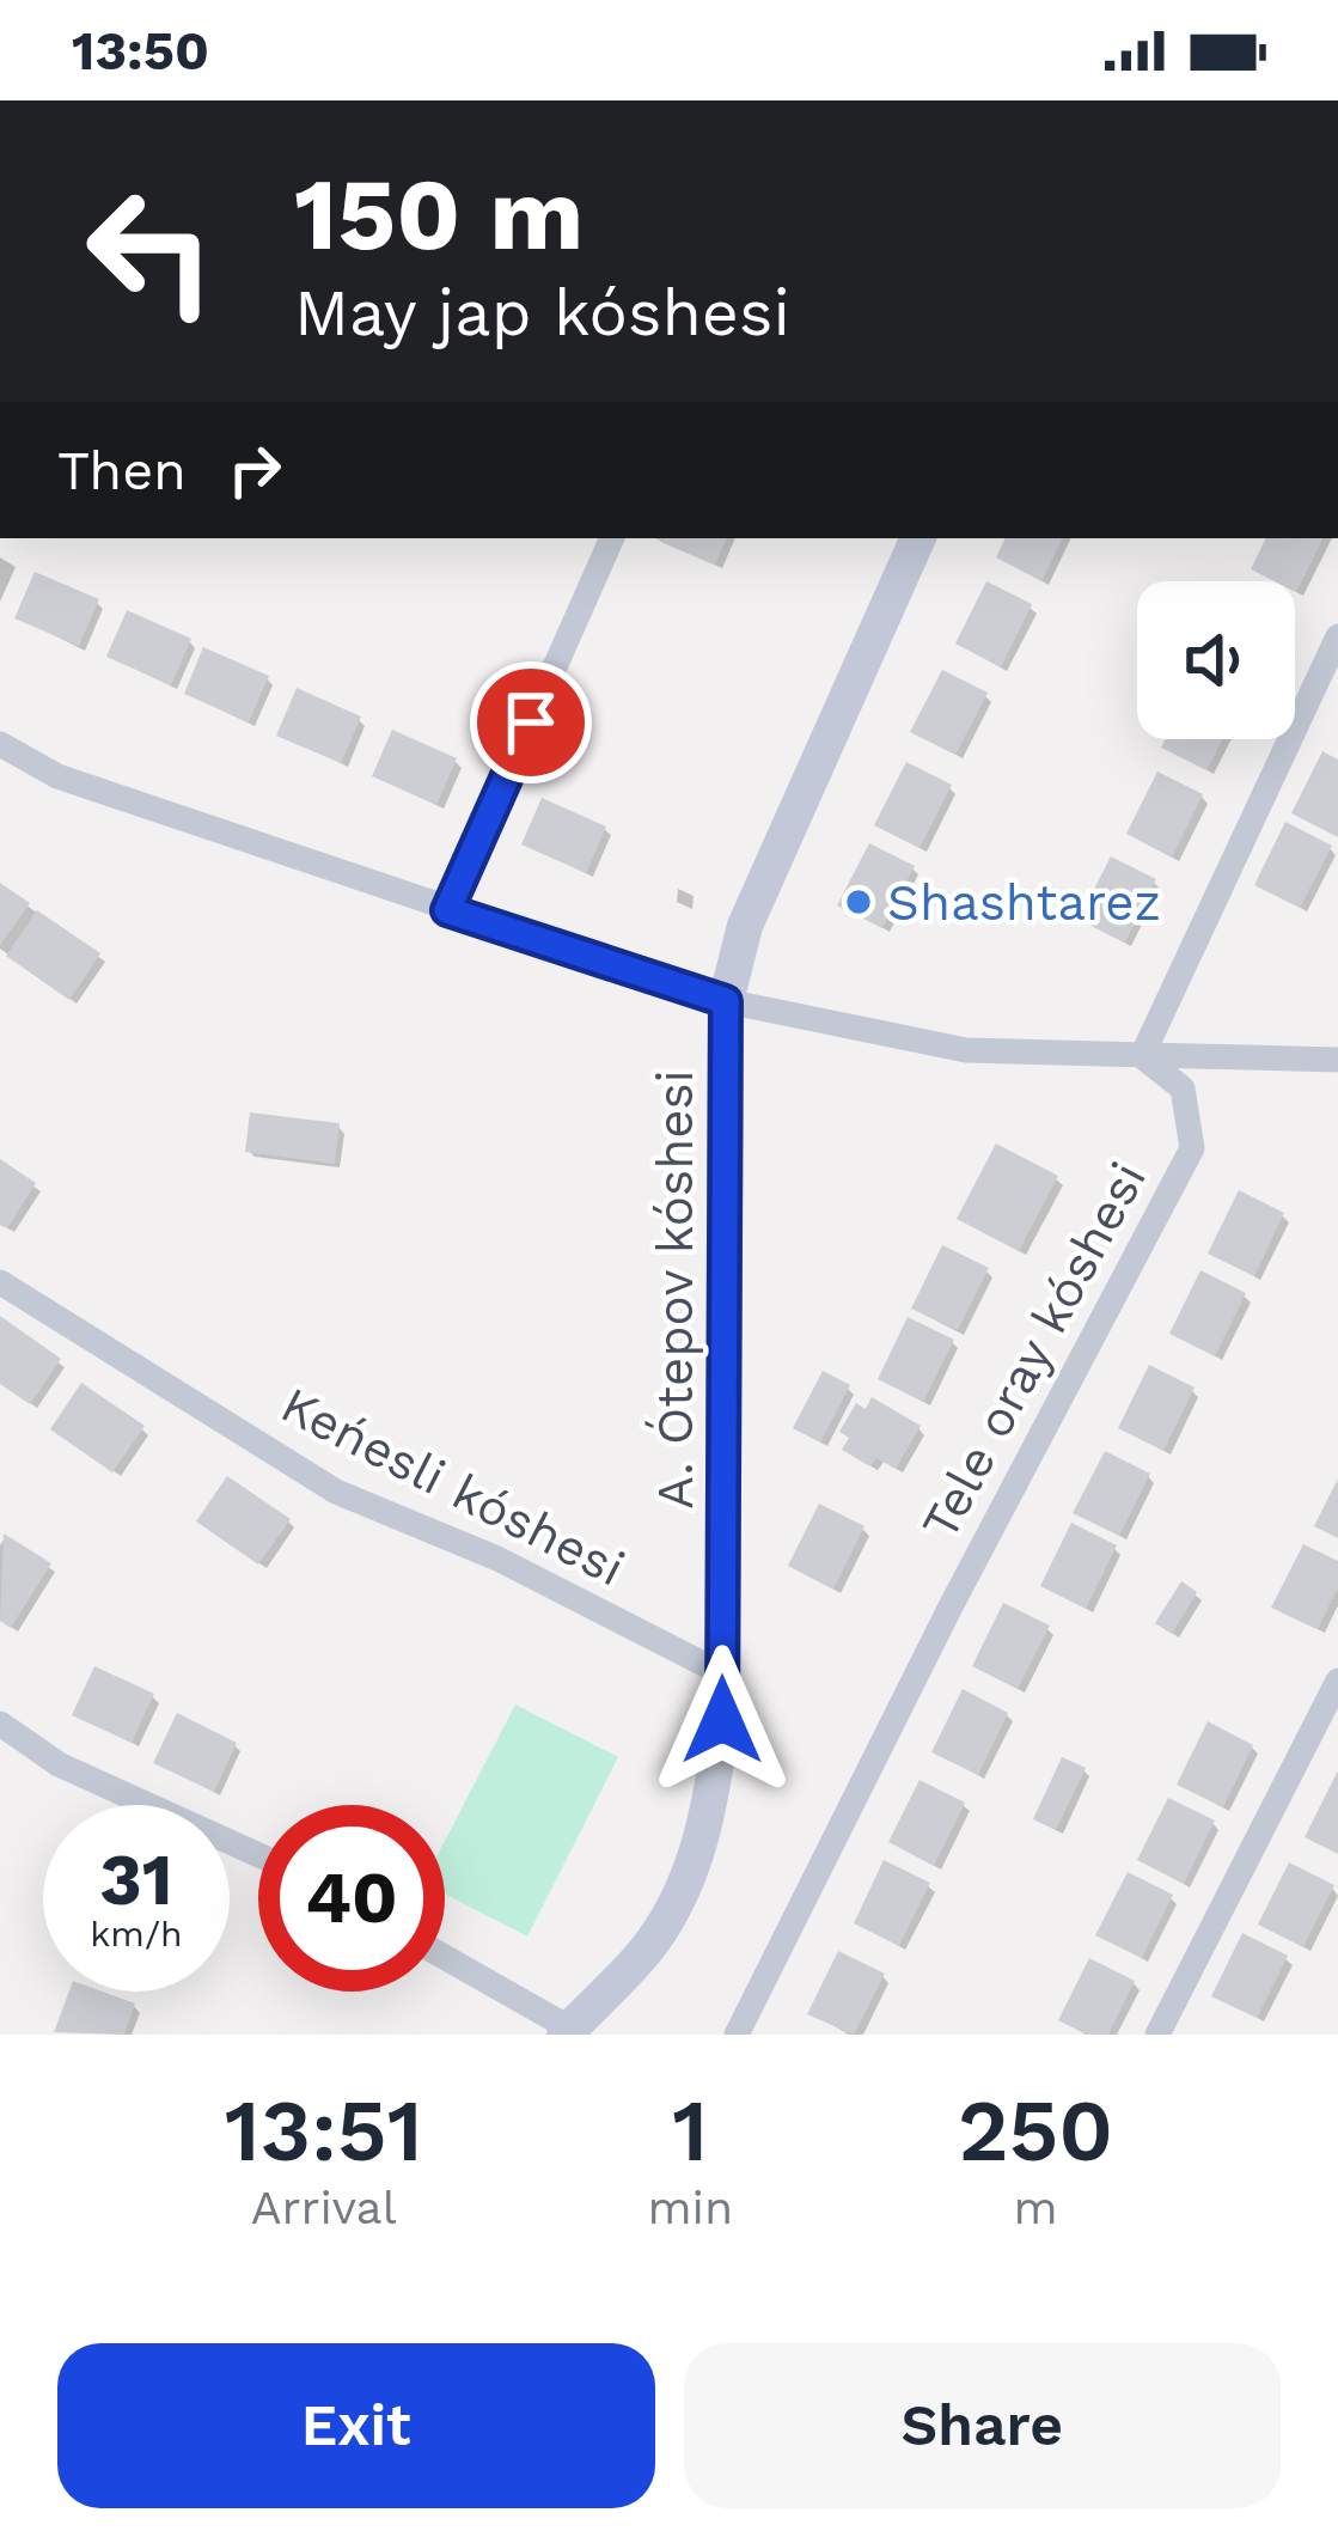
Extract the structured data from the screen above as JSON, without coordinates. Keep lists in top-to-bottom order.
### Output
{
  "streets": {
    "street": ["A. Ótepov kóshesi", "Tele oray kóshesi", "Keńesli kóshesi"]
  },
  "crossings": [
    ["A. Ótepov kóshesi", "Keńesli kóshesi"]
  ],
  "places": ["Shashtarez"],
  "page": {
    "status": "13:50",
    "turn": ["150 m", "May jap kóshesi"],
    "then": "Then",
    "speed": "31 km/h",
    "limit": "40",
    "eta": [
      "13:51",
      "Arrival",
      "1",
      "min",
      "250",
      "m"
    ],
    "buttons": ["Exit", "Share"]
  }
}
